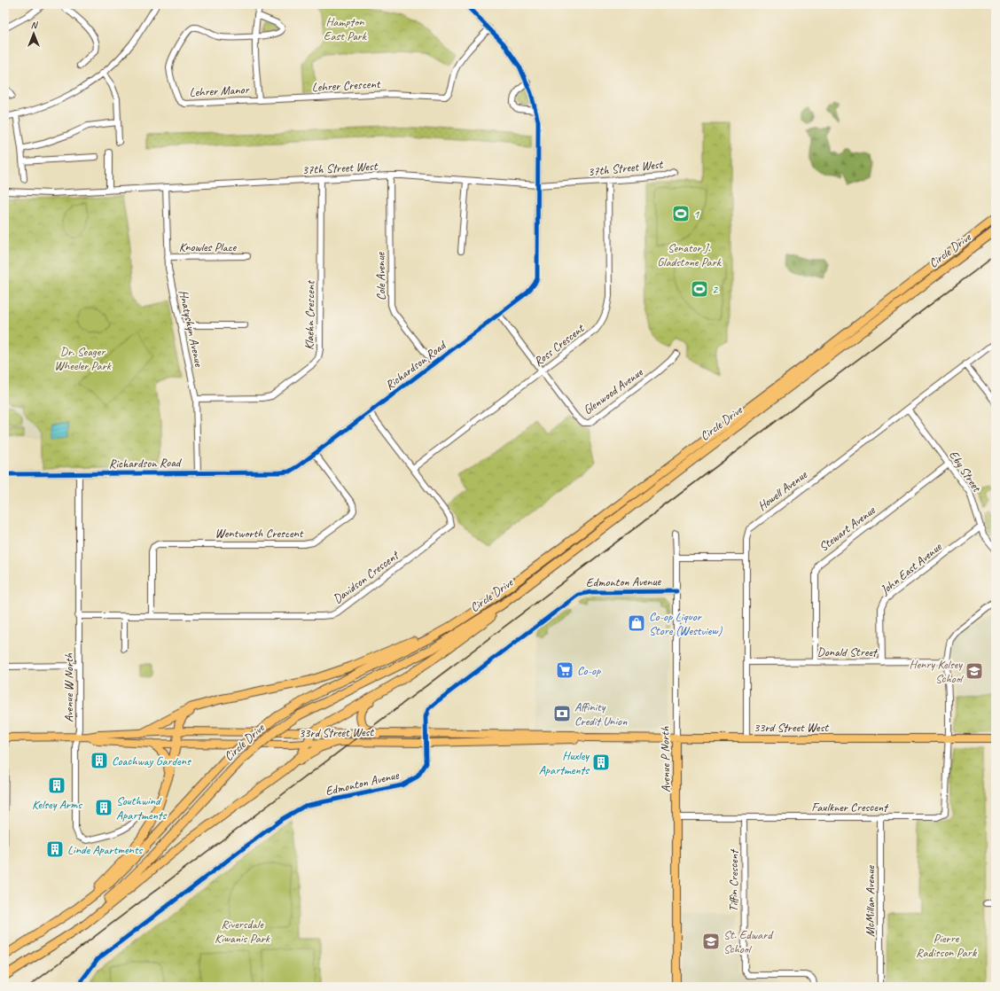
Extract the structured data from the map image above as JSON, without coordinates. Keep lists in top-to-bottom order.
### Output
{
  "streets": {
    "highway": ["Circle Drive"],
    "main road": ["33rd Street West", "Avenue P North"],
    "street": [
      "Lehrer Crescent",
      "Lehrer Manor",
      "37th Street West",
      "Knowles Place",
      "Cole Avenue",
      "Klaehn Crescent",
      "Hnatyshyn Avenue",
      "Ross Crescent",
      "Richardson Road",
      "Glenwood Avenue",
      "Eby Street",
      "Howell Avenue",
      "Stewart Avenue",
      "Wentworth Crescent",
      "John East Avenue",
      "Davidson Crescent",
      "Edmonton Avenue",
      "Donald Street",
      "Avenue W North",
      "Faulkner Crescent",
      "Tiffin Crescent",
      "McMillan Avenue"
    ]
  },
  "crossings": [
    ["Lehrer Crescent", "Lehrer Manor"],
    ["Lehrer Crescent", "Richardson Road"],
    ["37th Street West", "Cole Avenue"],
    ["37th Street West", "Klaehn Crescent"],
    ["37th Street West", "Hnatyshyn Avenue"],
    ["37th Street West", "Ross Crescent"],
    ["37th Street West", "Richardson Road"],
    ["Knowles Place", "Hnatyshyn Avenue"],
    ["Cole Avenue", "Richardson Road"],
    ["Klaehn Crescent", "Hnatyshyn Avenue"],
    ["Hnatyshyn Avenue", "Richardson Road"],
    ["Ross Crescent", "Glenwood Avenue"],
    ["Ross Crescent", "Davidson Crescent"],
    ["Richardson Road", "Glenwood Avenue"],
    ["Richardson Road", "Wentworth Crescent"],
    ["Richardson Road", "Davidson Crescent"],
    ["Richardson Road", "Avenue W North"],
    ["Eby Street", "Howell Avenue"],
    ["Eby Street", "Stewart Avenue"],
    ["Eby Street", "John East Avenue"],
    ["Howell Avenue", "Donald Street"],
    ["Howell Avenue", "33rd Street West"],
    ["Stewart Avenue", "Donald Street"],
    ["Wentworth Crescent", "Davidson Crescent"],
    ["John East Avenue", "Donald Street"],
    ["Davidson Crescent", "Avenue W North"],
    ["Edmonton Avenue", "33rd Street West"],
    ["Edmonton Avenue", "Avenue P North"],
    ["Avenue W North", "33rd Street West"],
    ["33rd Street West", "Avenue P North"],
    ["33rd Street West", "Faulkner Crescent"],
    ["Avenue P North", "Faulkner Crescent"],
    ["Faulkner Crescent", "Tiffin Crescent"],
    ["Faulkner Crescent", "McMillan Avenue"]
  ],
  "parks": [
    "Hampton East Park",
    "Senator J. Gladstone Park",
    "Dr. Seager Wheeler Park",
    "Riversdale Kiwanis Park",
    "Pierre Radisson Park"
  ],
  "places": {
    "sports": ["1", "2"],
    "shop": ["Co-op Liquor Store (Westview)"],
    "supermarket": ["Co-op"],
    "school or university": ["Henry Kelsey School", "St. Edward School"],
    "bank": ["Affinity Credit Union"],
    "building": [
      "Coachway Gardens",
      "Huxley Apartments",
      "Kelsey Arms",
      "Southwind Apartments",
      "Linde Apartments"
    ]
  },
  "north": "top"
}
